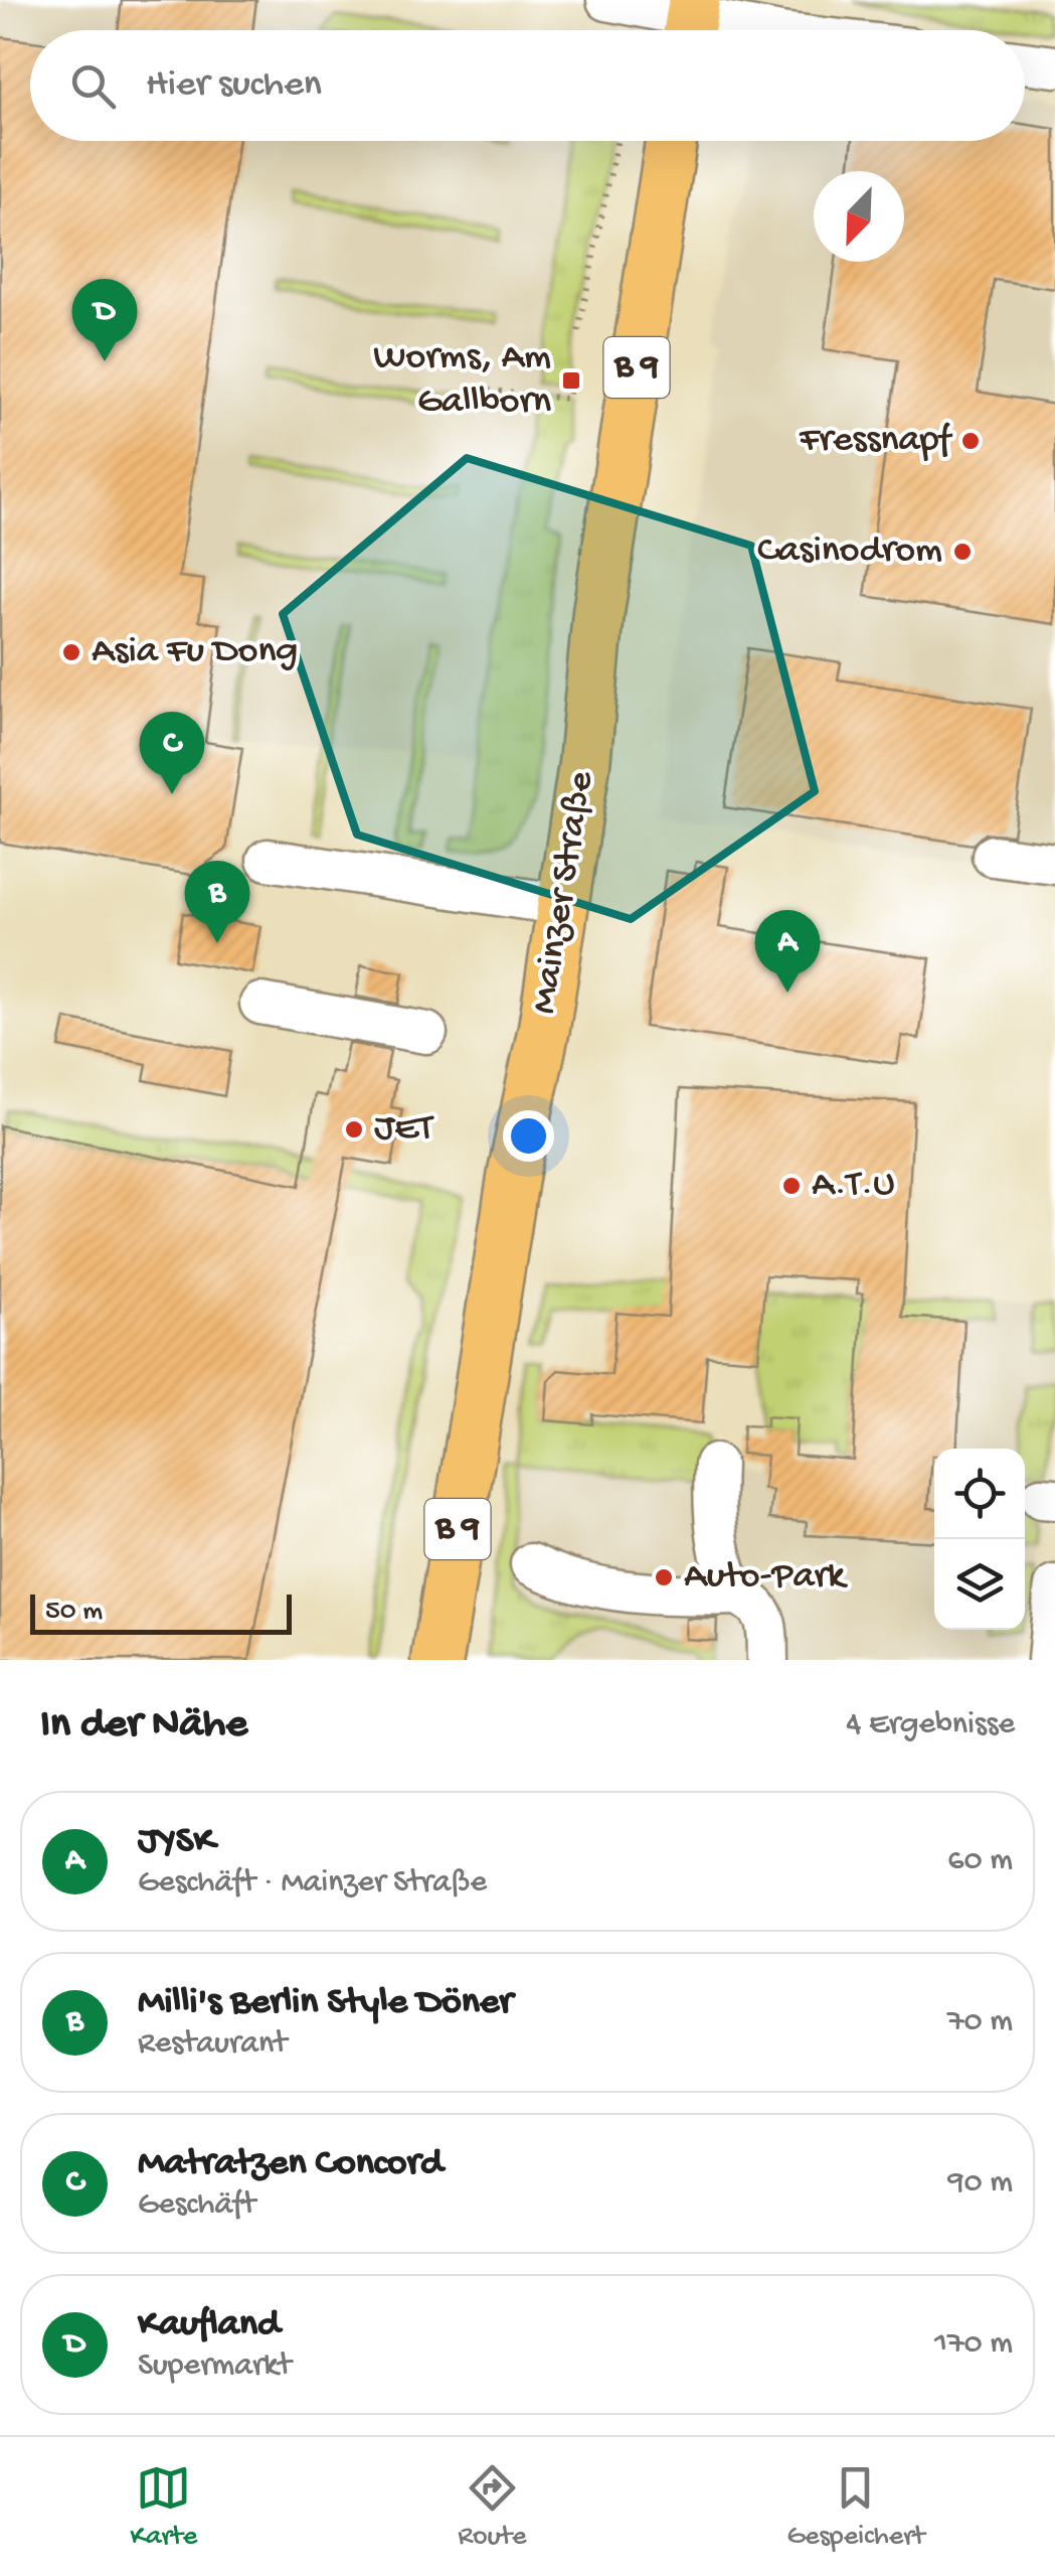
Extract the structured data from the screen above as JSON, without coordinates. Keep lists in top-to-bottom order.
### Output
{
  "streets": {
    "main road": ["B 9", "Mainzer Straße"]
  },
  "places": {
    "transit": ["Worms, Am Gallborn"],
    "other": [
      "Fressnapf",
      "Casinodrom",
      "Asia Fu Dong",
      "JET",
      "A.T.U",
      "Auto-Park"
    ]
  },
  "scale_bar": "50 m",
  "north": "bottom left",
  "page": {
    "search": "Hier suchen",
    "pins": [
      "D",
      "C",
      "B",
      "A"
    ],
    "scale": "50 m",
    "heading": ["In der Nähe", "4 Ergebnisse"],
    "list": [
      {
        "mark": "A",
        "name": "JYSK",
        "note": "Geschäft · Mainzer Straße",
        "value": "60 m"
      },
      {
        "mark": "B",
        "name": "Milli's Berlin Style Döner",
        "note": "Restaurant",
        "value": "70 m"
      },
      {
        "mark": "C",
        "name": "Matratzen Concord",
        "note": "Geschäft",
        "value": "90 m"
      },
      {
        "mark": "D",
        "name": "Kaufland",
        "note": "Supermarkt",
        "value": "170 m"
      }
    ],
    "nav": ["Karte", "Route", "Gespeichert"]
  }
}
